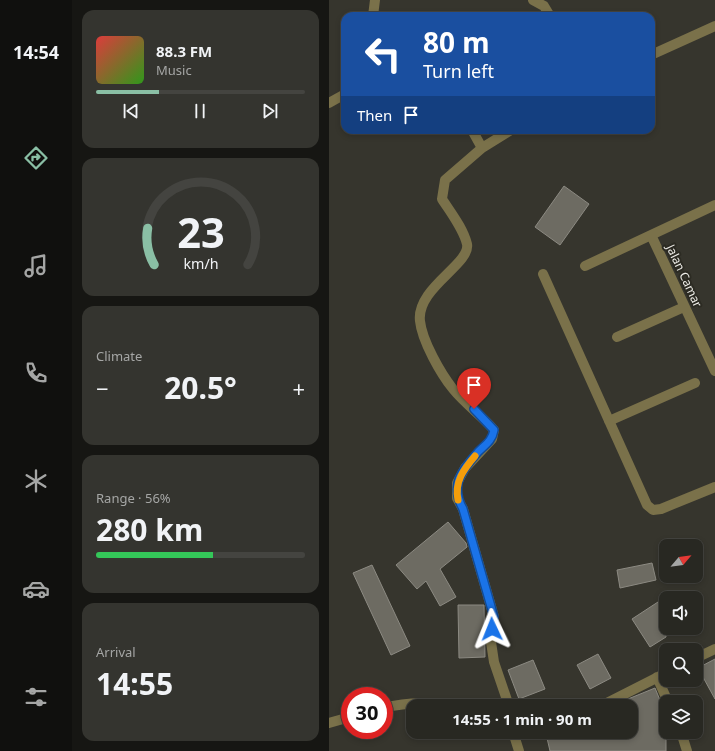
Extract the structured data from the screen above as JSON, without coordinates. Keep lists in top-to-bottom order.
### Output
{
  "streets": {
    "street": ["Jalan Camar"]
  },
  "north": "top right",
  "page": {
    "tabs": "14:54",
    "turn": ["80 m", "Turn left"],
    "song": ["88.3 FM", "Music"],
    "then": "Then",
    "tile": [
      "Climate",
      ["Range · 56%", "280 km"],
      ["Arrival", "14:55"]
    ],
    "heat": ["−", "20.5°", "+"],
    "limit": "30",
    "trip": "14:55 · 1 min · 90 m",
    "gauge": ["23", "km/h"]
  }
}
